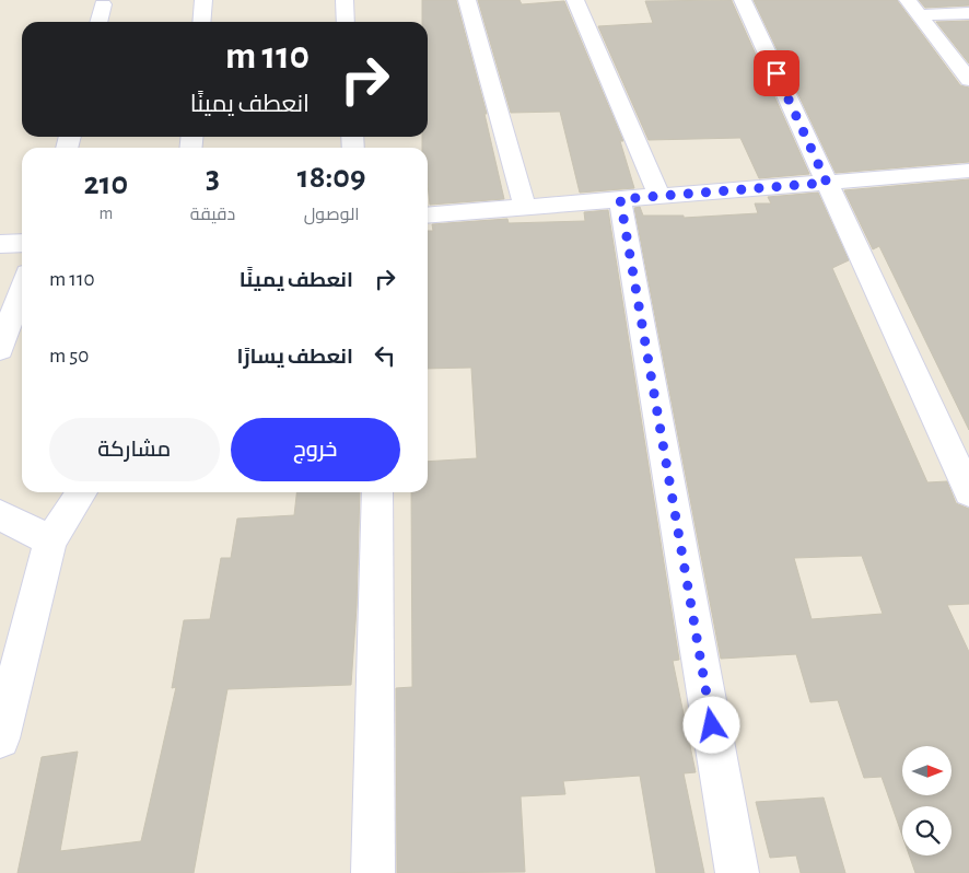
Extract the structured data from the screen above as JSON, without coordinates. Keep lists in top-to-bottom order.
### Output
{
  "north": "right",
  "page": {
    "turn": ["110 m", "انعطف يمينًا"],
    "eta": [
      "18:09",
      "الوصول",
      "3",
      "دقيقة",
      "210",
      "m"
    ],
    "list": [
      {
        "name": "انعطف يمينًا",
        "value": "110 m"
      },
      {
        "name": "انعطف يسارًا",
        "value": "50 m"
      }
    ],
    "buttons": ["خروج", "مشاركة"]
  }
}
